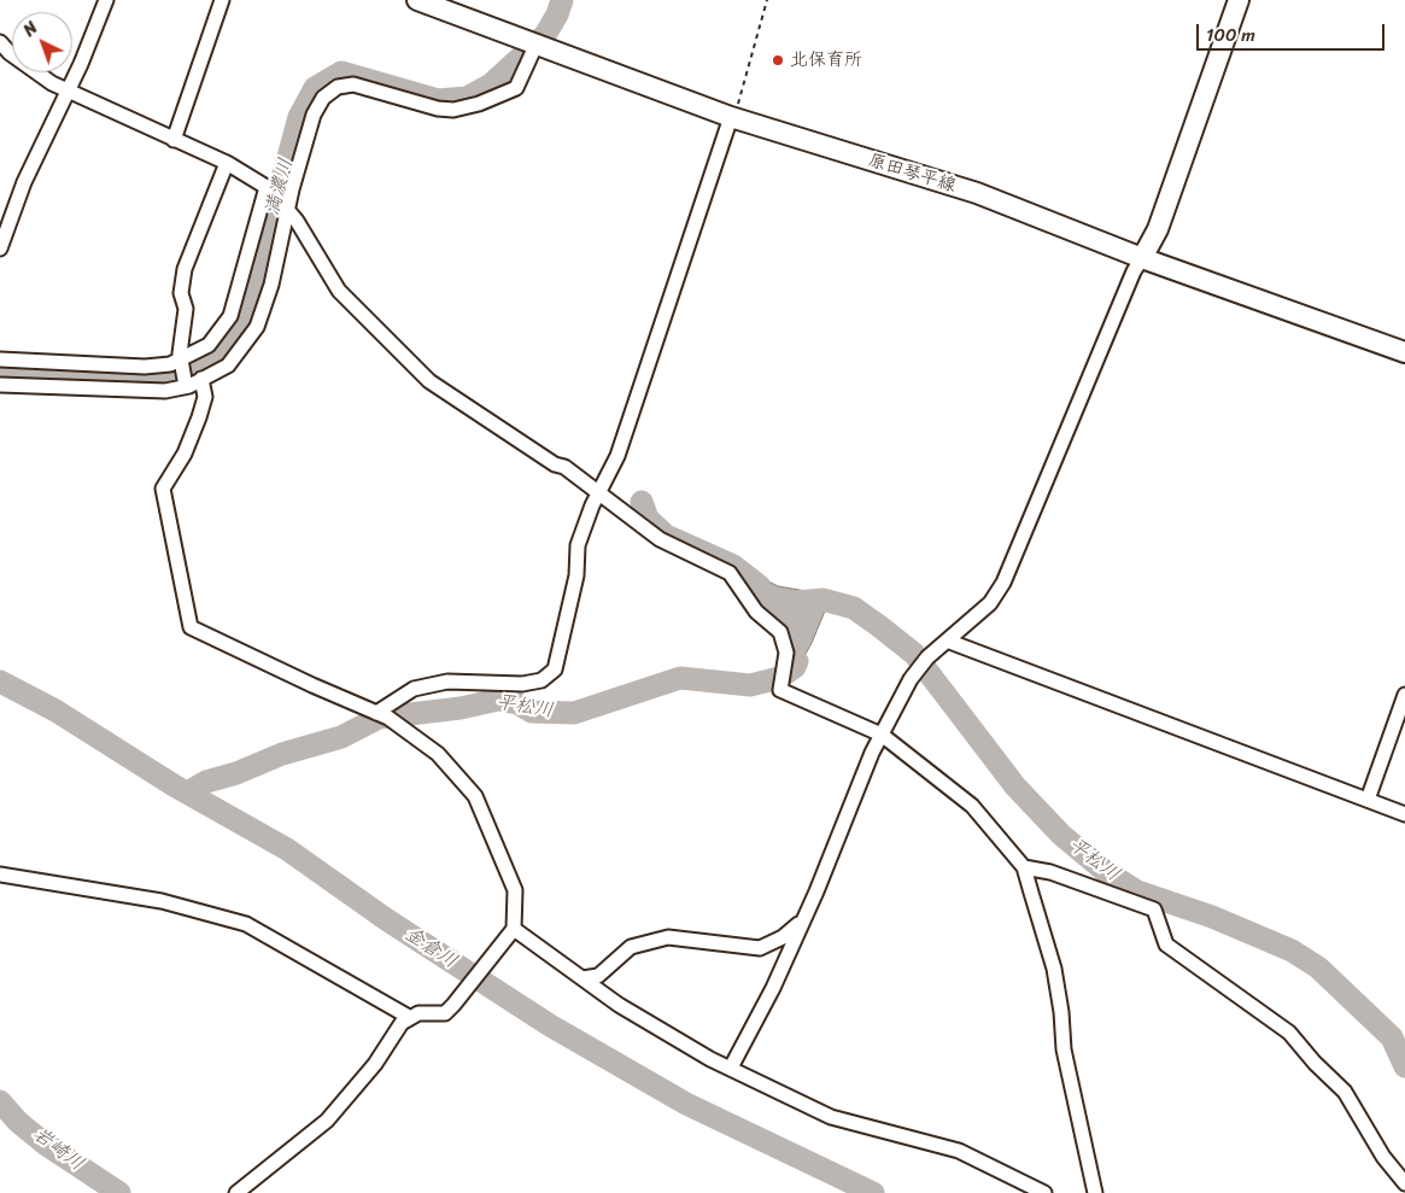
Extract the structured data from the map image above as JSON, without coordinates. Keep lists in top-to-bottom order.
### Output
{
  "streets": {
    "main road": ["原田琴平線"]
  },
  "water": [
    "満濃川",
    "平松川",
    "金倉川",
    "岩崎川"
  ],
  "places": ["北保育所"],
  "scale_bar": "100 m",
  "north": "top left"
}
